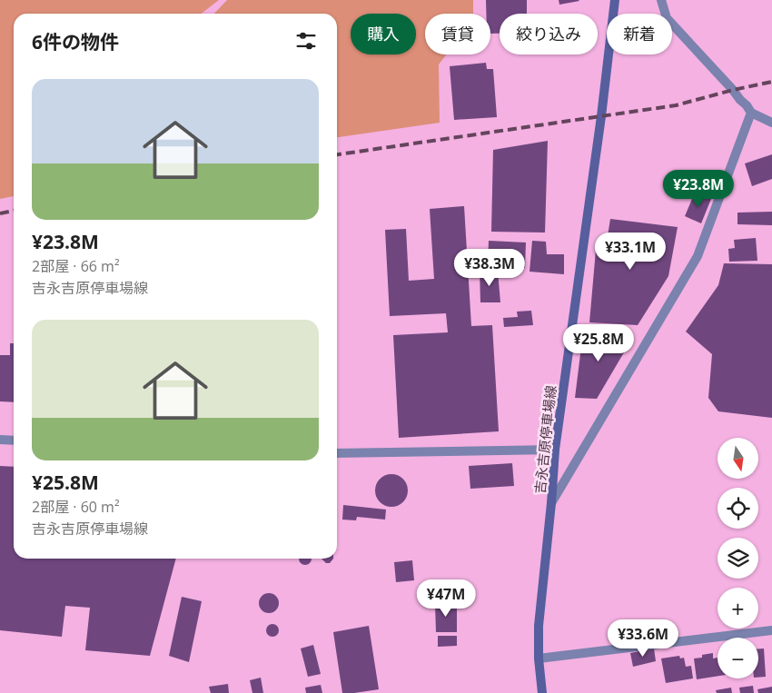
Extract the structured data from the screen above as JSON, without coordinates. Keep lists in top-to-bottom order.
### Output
{
  "streets": {
    "main road": ["吉永吉原停車場線"]
  },
  "north": "bottom",
  "page": {
    "chip": [
      "購入",
      "賃貸",
      "絞り込み",
      "新着"
    ],
    "heading": "6件の物件",
    "list": [
      {
        "name": "¥23.8M",
        "note": "2部屋 · 66 m² · 吉永吉原停車場線"
      },
      {
        "name": "¥25.8M",
        "note": "2部屋 · 60 m² · 吉永吉原停車場線"
      }
    ],
    "price": [
      "¥23.8M",
      "¥33.1M",
      "¥38.3M",
      "¥25.8M",
      "¥47M",
      "¥33.6M"
    ],
    "map_buttons": ["+", "−"]
  }
}
